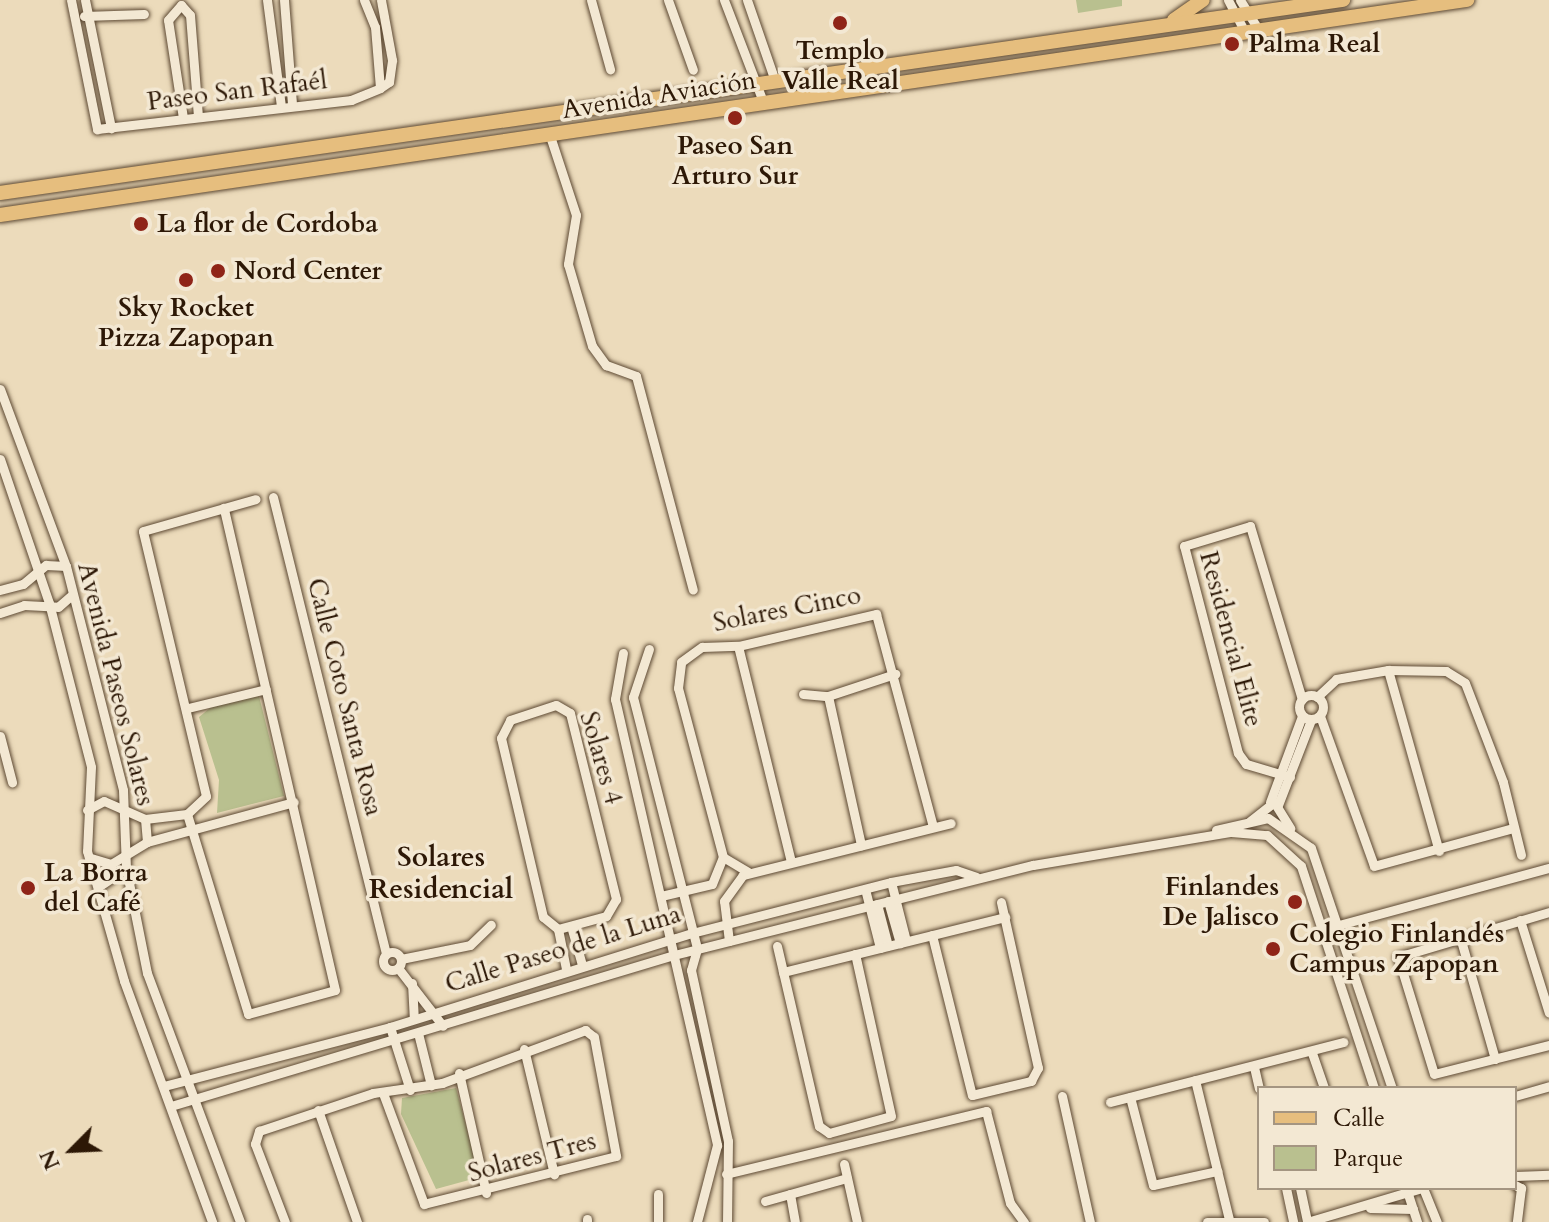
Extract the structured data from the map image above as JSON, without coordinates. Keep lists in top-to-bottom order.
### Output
{
  "streets": {
    "main road": ["Avenida Aviación"],
    "street": [
      "Paseo San Rafaél",
      "Solares Cinco",
      "Residencial Elite",
      "Avenida Paseos Solares",
      "Calle Coto Santa Rosa",
      "Solares 4",
      "Calle Paseo de la Luna",
      "Solares Tres"
    ]
  },
  "crossings": [
    ["Residencial Elite", "Calle Paseo de la Luna"],
    ["Avenida Paseos Solares", "Calle Paseo de la Luna"],
    ["Calle Coto Santa Rosa", "Calle Paseo de la Luna"],
    ["Solares 4", "Calle Paseo de la Luna"]
  ],
  "districts": ["Solares Residencial"],
  "places": [
    "Templo Valle Real",
    "Palma Real",
    "Paseo San Arturo Sur",
    "La flor de Cordoba",
    "Nord Center",
    "Sky Rocket Pizza Zapopan",
    "La Borra del Café",
    "Finlandes De Jalisco",
    "Colegio Finlandés Campus Zapopan"
  ],
  "legend": ["Calle", "Parque"],
  "north": "bottom left"
}
